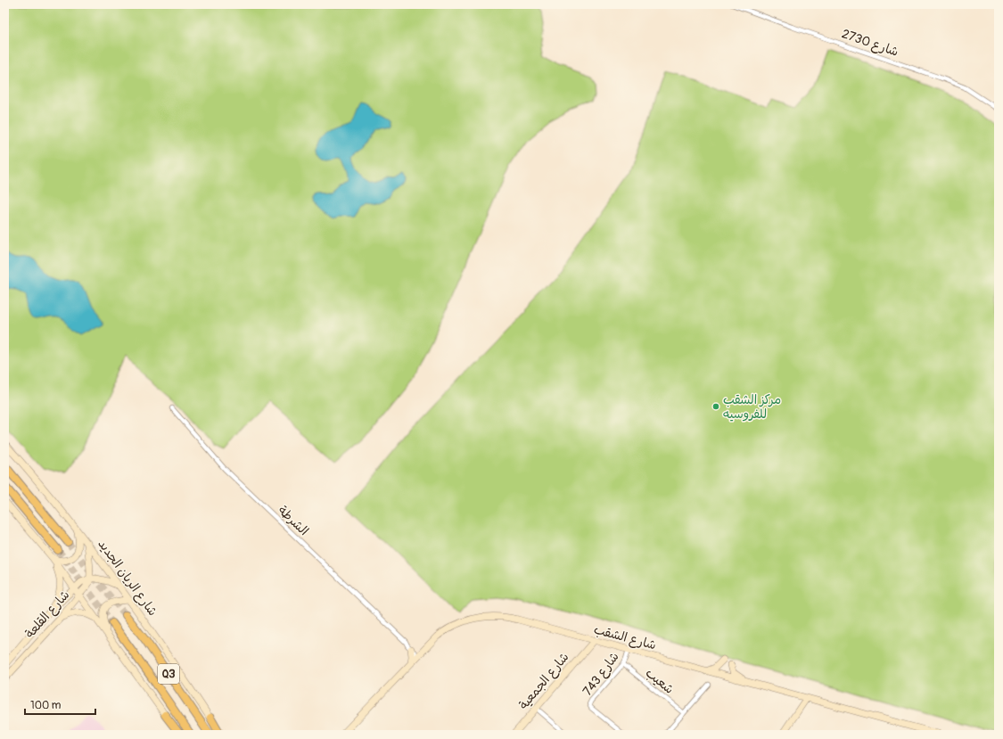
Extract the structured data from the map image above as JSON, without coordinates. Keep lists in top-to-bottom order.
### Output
{
  "streets": {
    "highway": ["شارع الريان الجديد", "Q3"],
    "street": [
      "شارع 2730",
      "الشرطة",
      "شارع القلعة",
      "شارع الشقب",
      "شارع 743",
      "شارع الجمعية",
      "شعيب"
    ]
  },
  "crossings": [
    ["الشرطة", "شارع الشقب"],
    ["شارع الشقب", "شارع 743"],
    ["شارع الشقب", "شارع الجمعية"],
    ["شارع 743", "شعيب"]
  ],
  "places": ["مركز الشقب للفروسيه"],
  "scale_bar": "100 m"
}
